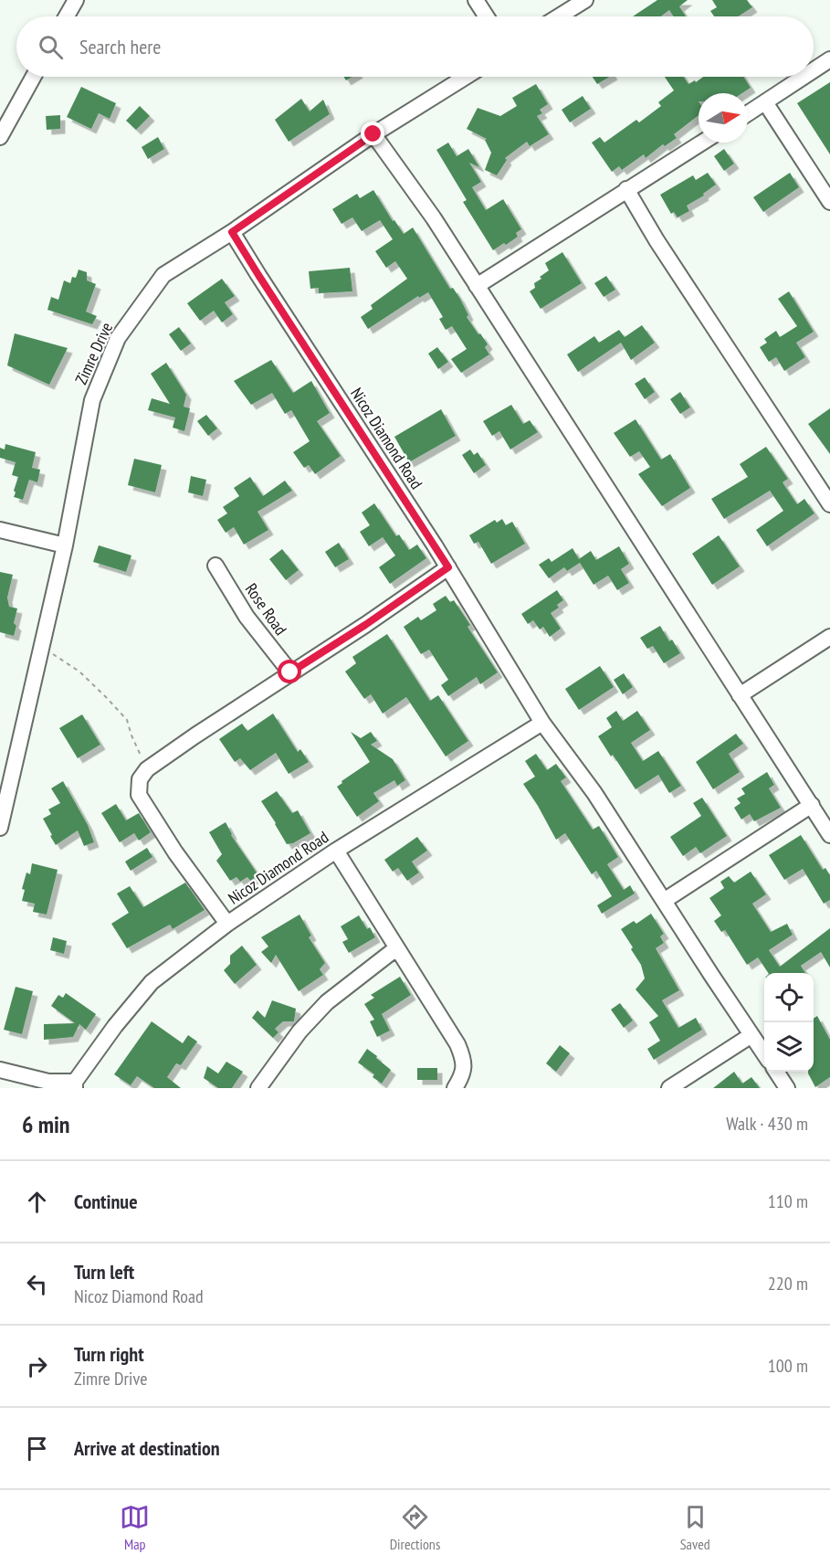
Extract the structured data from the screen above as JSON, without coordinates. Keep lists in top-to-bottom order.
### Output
{
  "streets": {
    "street": ["Zimre Drive", "Nicoz Diamond Road", "Rose Road"]
  },
  "crossings": [
    ["Zimre Drive", "Nicoz Diamond Road"]
  ],
  "north": "right",
  "page": {
    "search": "Search here",
    "heading": ["6 min", "Walk · 430 m"],
    "list": [
      ["Continue", "110 m"],
      ["Turn left", "Nicoz Diamond Road", "220 m"],
      ["Turn right", "Zimre Drive", "100 m"],
      "Arrive at destination"
    ],
    "nav": ["Map", "Directions", "Saved"]
  }
}
